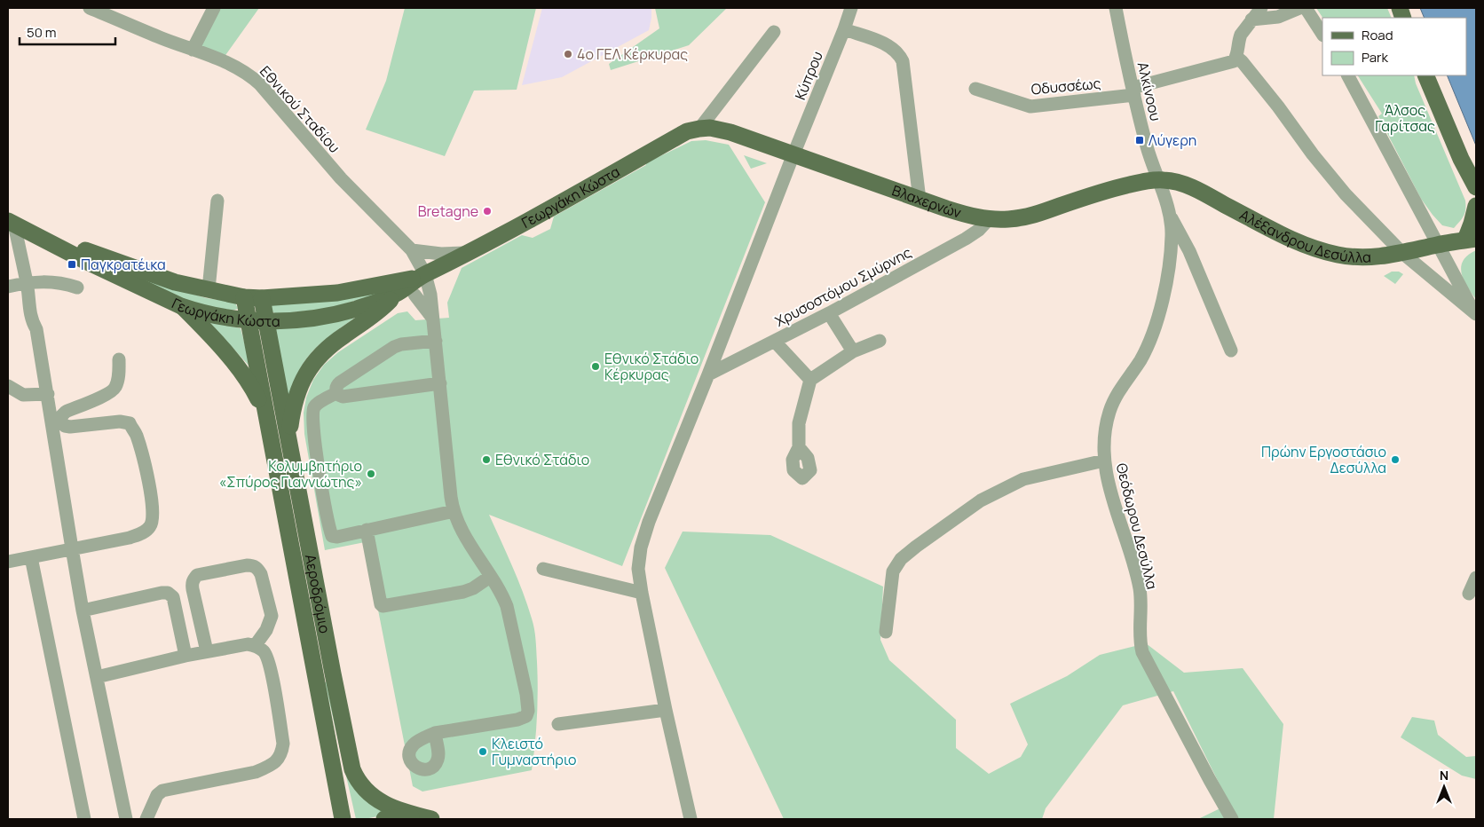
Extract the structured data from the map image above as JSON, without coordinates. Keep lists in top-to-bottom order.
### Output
{
  "streets": {
    "main road": [
      "Γεωργάκη Κώστα",
      "Βλαχερνών",
      "Αλέξανδρου Δεσύλλα",
      "Αεροδρόμιο"
    ],
    "street": [
      "Κύπρου",
      "Οδυσσέως",
      "Αλκίνοου",
      "Εθνικού Σταδίου",
      "Χρυσοστόμου Σμύρνης",
      "Θεόδωρου Δεσύλλα"
    ]
  },
  "crossings": [
    ["Κύπρου", "Βλαχερνών"],
    ["Κύπρου", "Χρυσοστόμου Σμύρνης"],
    ["Οδυσσέως", "Αλκίνοου"],
    ["Αλκίνοου", "Βλαχερνών"],
    ["Αλκίνοου", "Αλέξανδρου Δεσύλλα"],
    ["Αλκίνοου", "Θεόδωρου Δεσύλλα"],
    ["Εθνικού Σταδίου", "Γεωργάκη Κώστα"],
    ["Γεωργάκη Κώστα", "Βλαχερνών"],
    ["Γεωργάκη Κώστα", "Αεροδρόμιο"],
    ["Βλαχερνών", "Αλέξανδρου Δεσύλλα"],
    ["Βλαχερνών", "Χρυσοστόμου Σμύρνης"],
    ["Βλαχερνών", "Θεόδωρου Δεσύλλα"],
    ["Αλέξανδρου Δεσύλλα", "Θεόδωρου Δεσύλλα"]
  ],
  "parks": ["Άλσος Γαρίτσας"],
  "places": {
    "other": [
      "4ο ΓΕΛ Κέρκυρας",
      "Bretagne",
      "Εθνικό Στάδιο Κέρκυρας",
      "Εθνικό Στάδιο",
      "Πρώην Εργοστάσιο Δεσύλλα",
      "Κολυμβητήριο «Σπύρος Γιαννιώτης»",
      "Κλειστό Γυμναστήριο"
    ],
    "transit": ["Λύγερη", "Παγκρατέικα"]
  },
  "legend": ["Road", "Park"],
  "scale_bar": "50 m",
  "north": "top"
}
